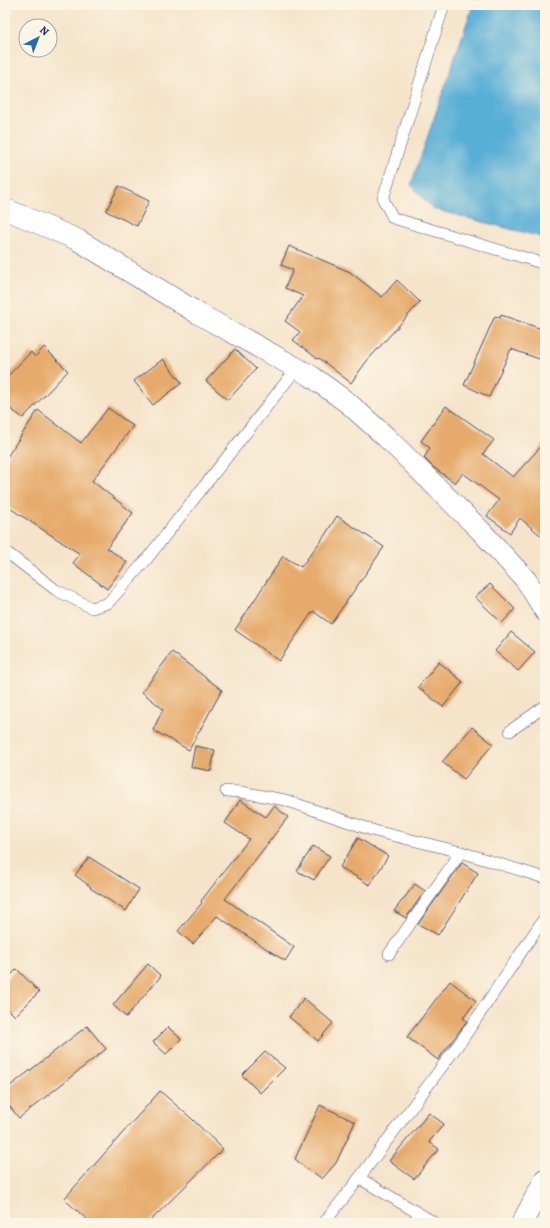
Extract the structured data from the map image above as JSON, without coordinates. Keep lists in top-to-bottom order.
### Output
{
  "north": "top right"
}
